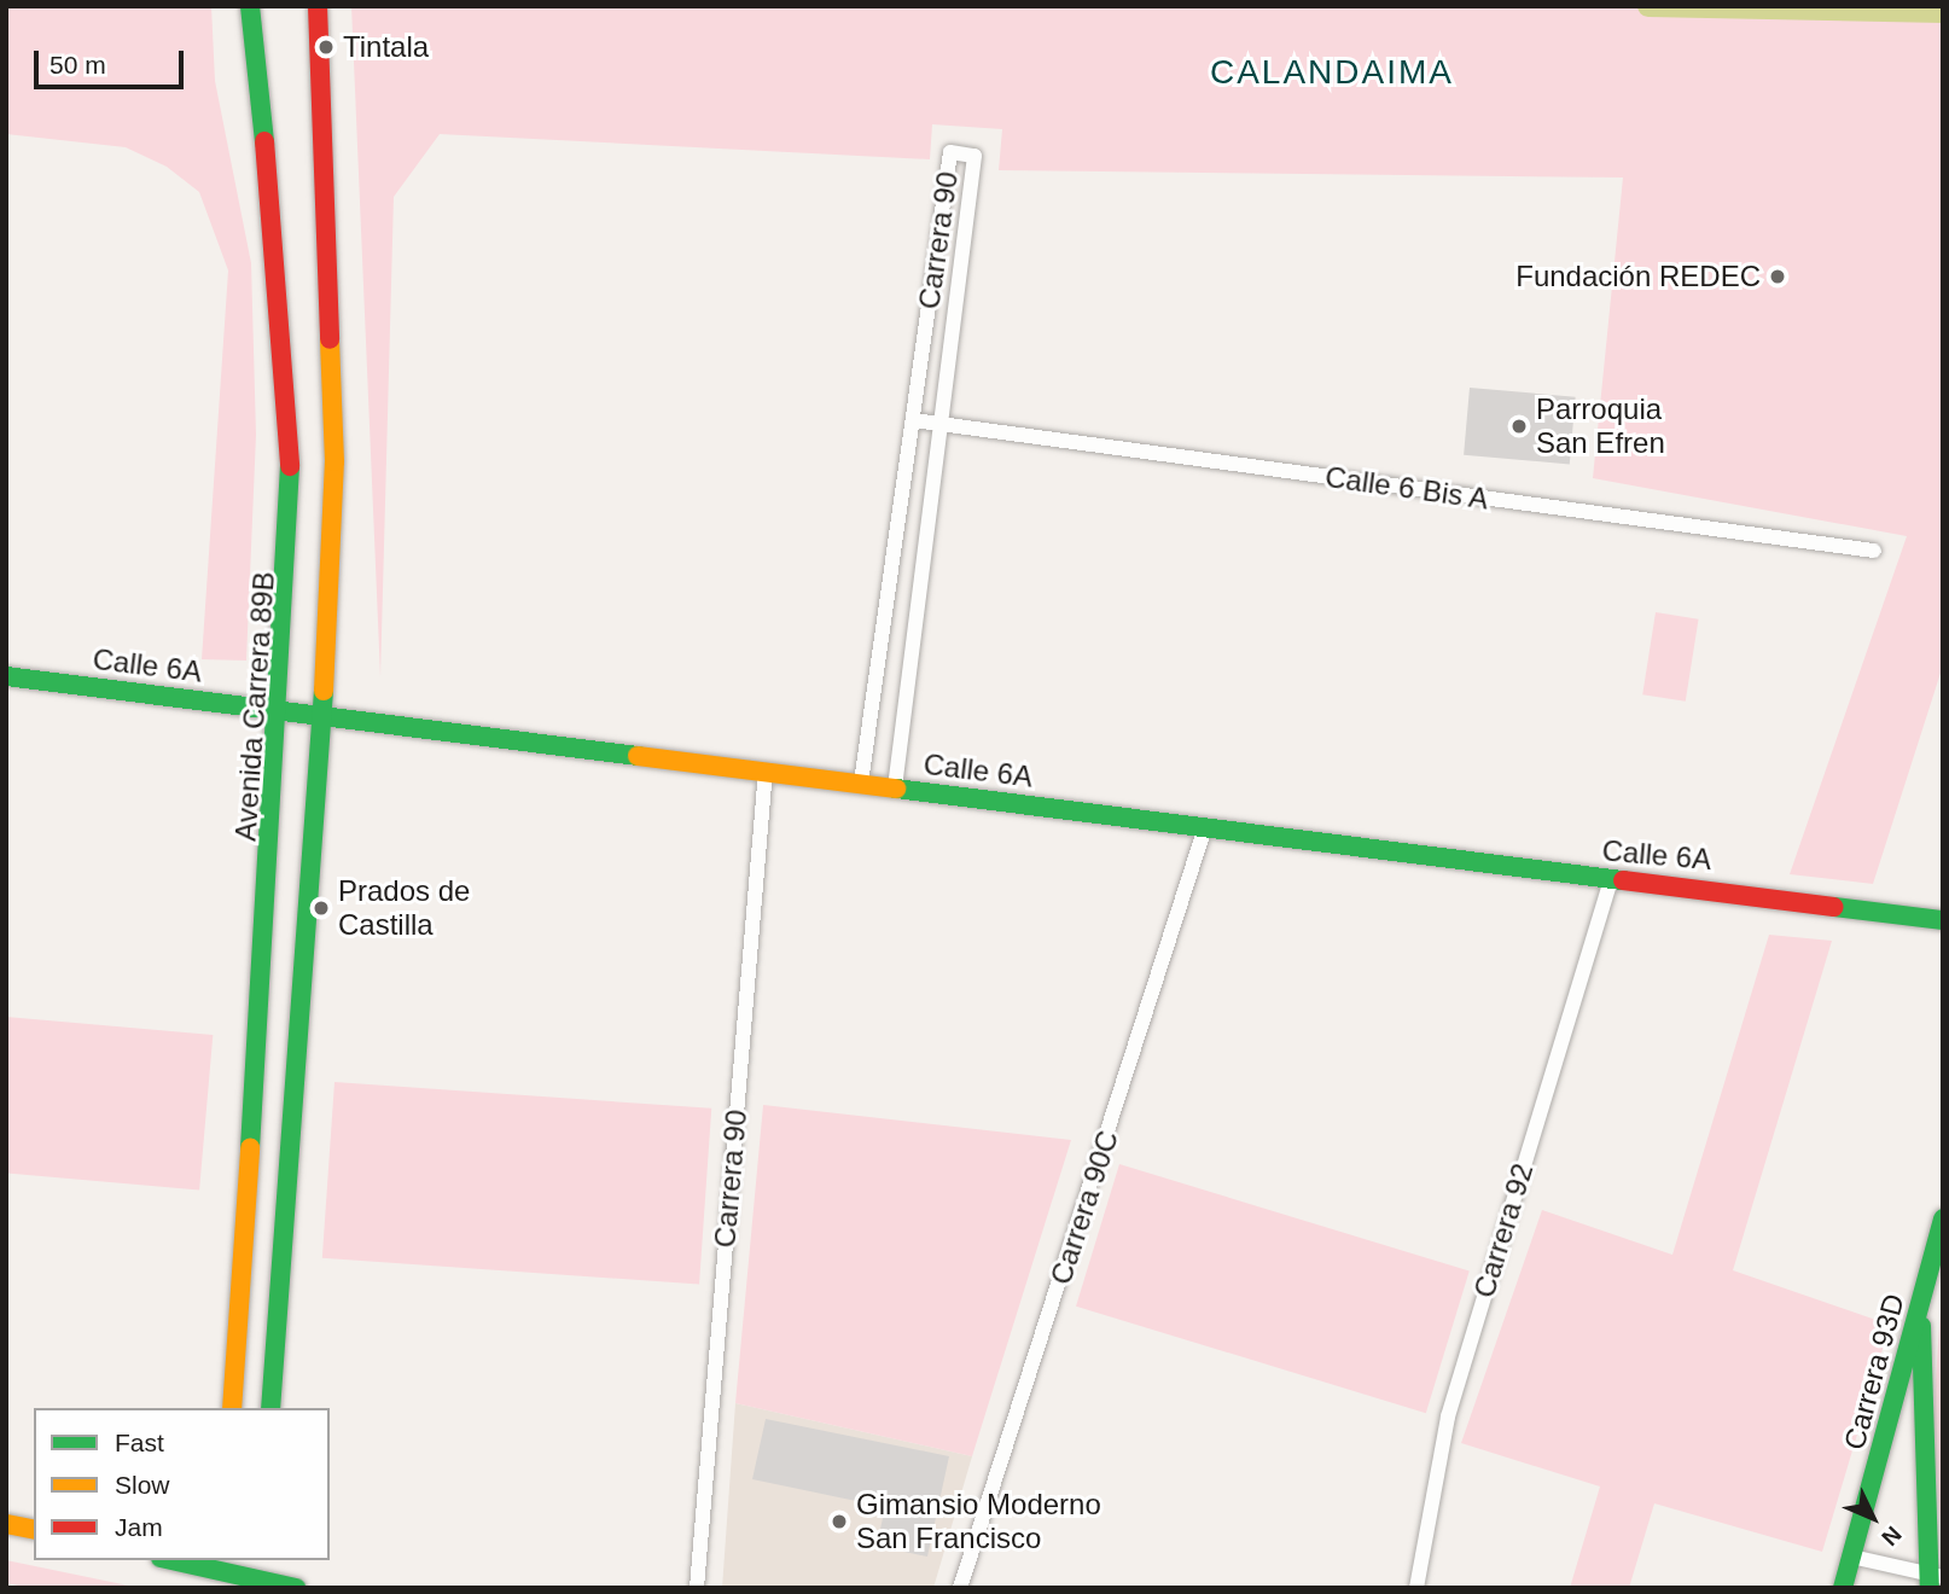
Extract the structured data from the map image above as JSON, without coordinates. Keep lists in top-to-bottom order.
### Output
{
  "streets": {
    "main road": ["Calle 6A", "Avenida Carrera 89B", "Carrera 93D"],
    "street": [
      "Carrera 90",
      "Calle 6 Bis A",
      "Carrera 90C",
      "Carrera 92"
    ]
  },
  "crossings": [
    ["Carrera 90", "Calle 6 Bis A"],
    ["Carrera 90", "Calle 6A"],
    ["Calle 6A", "Avenida Carrera 89B"],
    ["Calle 6A", "Carrera 90C"],
    ["Calle 6A", "Carrera 92"]
  ],
  "districts": ["CALANDAIMA"],
  "places": [
    "Tintala",
    "Fundación REDEC",
    "Parroquia San Efren",
    "Prados de Castilla",
    "Gimansio Moderno San Francisco"
  ],
  "legend": ["Fast", "Slow", "Jam"],
  "scale_bar": "50 m",
  "north": "bottom right"
}
